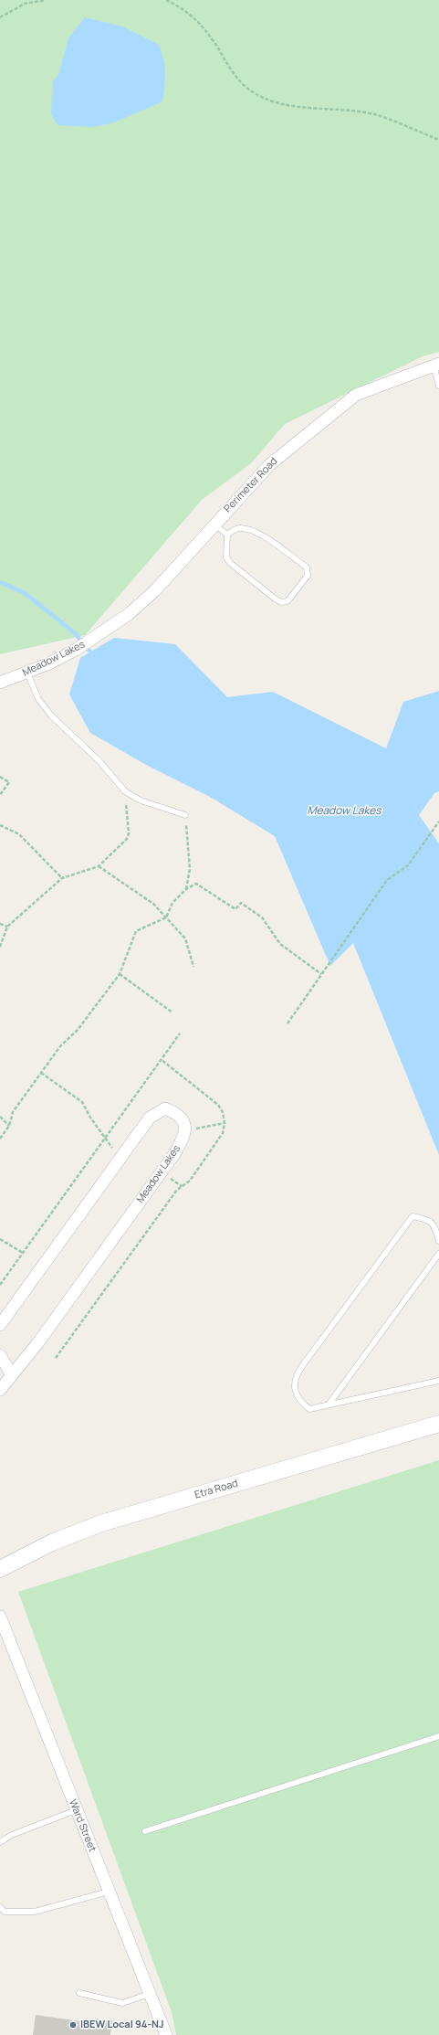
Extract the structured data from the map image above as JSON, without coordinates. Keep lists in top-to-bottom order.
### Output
{
  "streets": {
    "main road": ["Etra Road"],
    "street": ["Perimeter Road", "Meadow Lakes", "Ward Street"]
  },
  "crossings": [
    ["Perimeter Road", "Meadow Lakes"]
  ],
  "water": ["Meadow Lakes"],
  "places": ["IBEW Local 94-NJ"]
}
